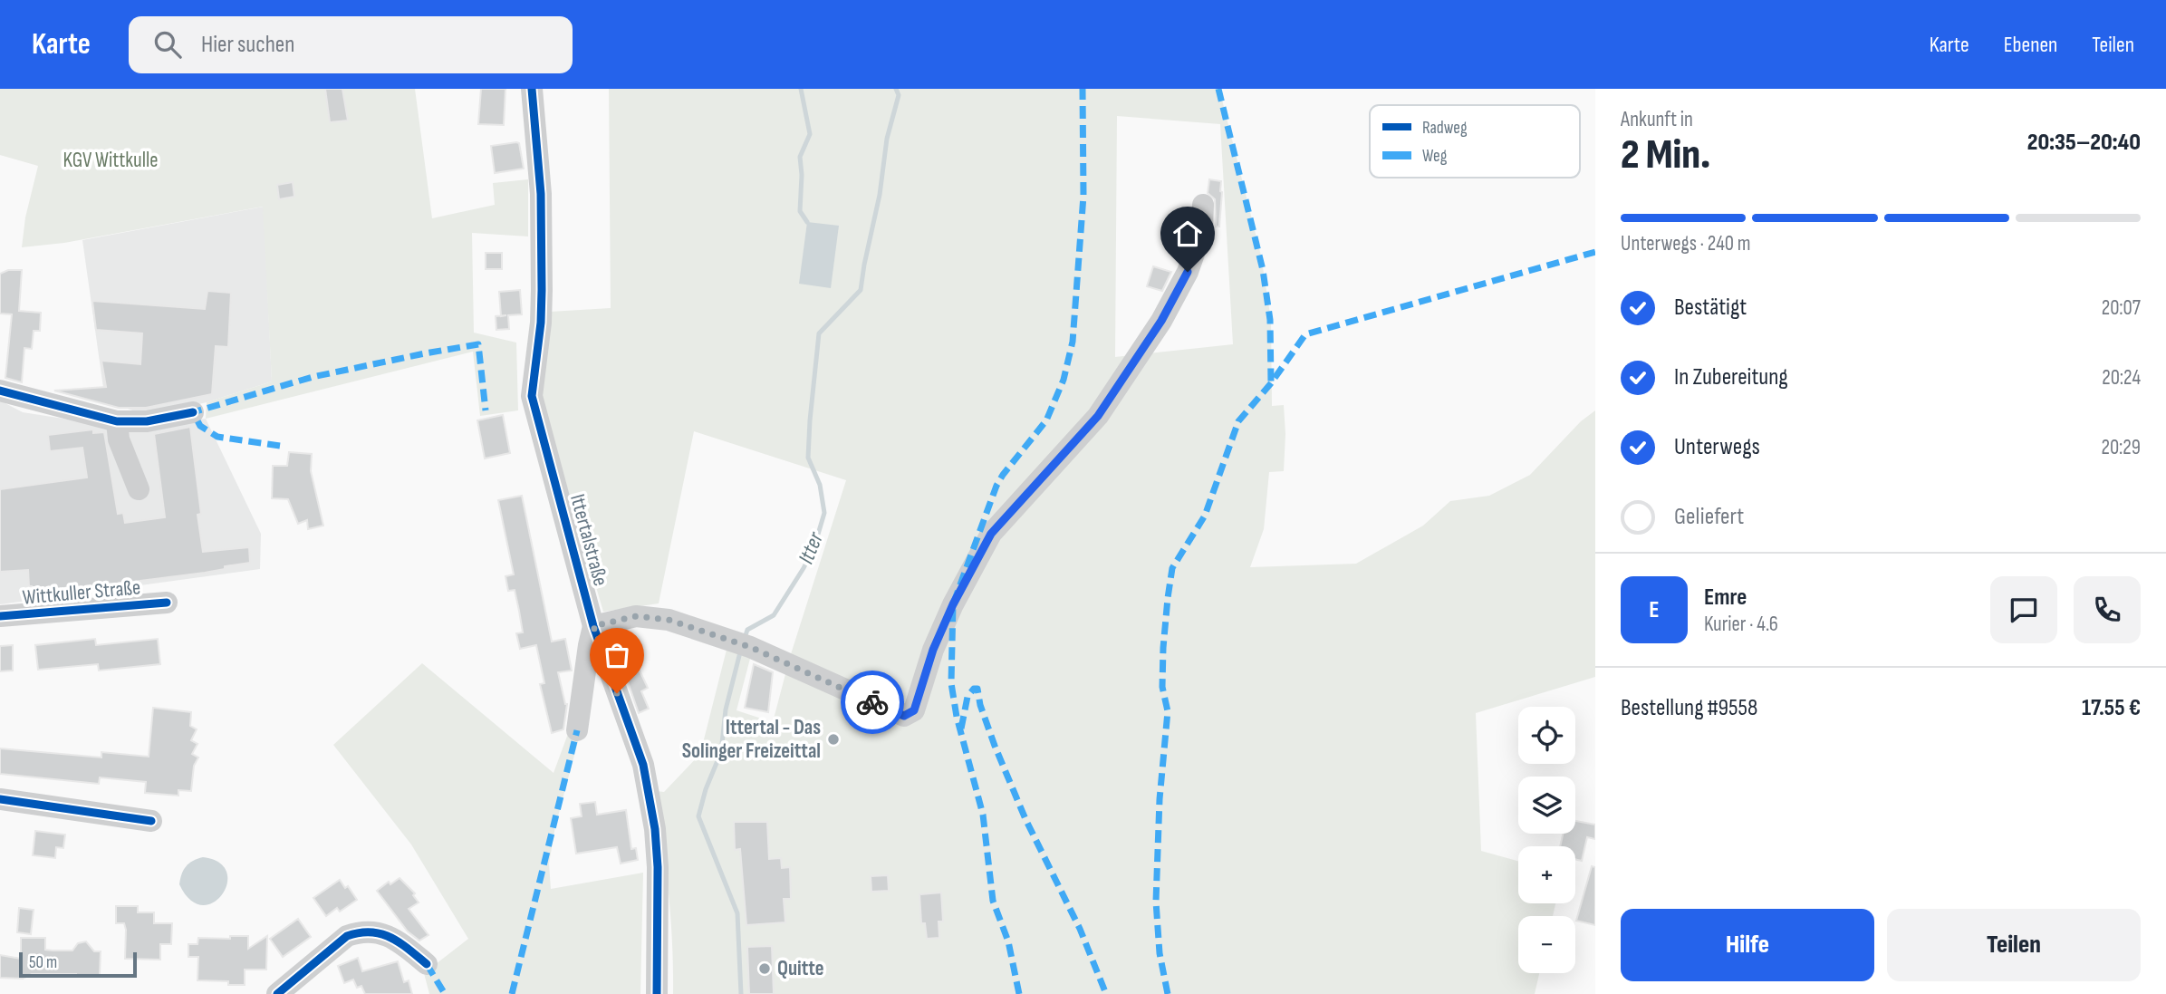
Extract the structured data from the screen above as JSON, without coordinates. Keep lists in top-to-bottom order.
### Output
{
  "streets": {
    "street": ["Ittertalstraße", "Wittkuller Straße"]
  },
  "water": ["Itter"],
  "parks": ["KGV Wittkulle"],
  "places": ["Ittertal - Das Solinger Freizeittal", "Quitte"],
  "legend": ["Radweg", "Weg"],
  "scale_bar": "50 m",
  "page": {
    "header": "Karte",
    "search": "Hier suchen",
    "nav": ["Karte", "Ebenen", "Teilen"],
    "heading": ["2 Min.", "Ankunft in", "20:35–20:40"],
    "panel": [
      "Emre",
      "Kurier · 4.6",
      "Bestellung #9558",
      "17.55 €"
    ],
    "bar": "Unterwegs · 240 m",
    "list": [
      ["Bestätigt", "20:07"],
      ["In Zubereitung", "20:24"],
      ["Unterwegs", "20:29"],
      "Geliefert"
    ],
    "round": "E",
    "map_buttons": ["+", "−"],
    "buttons": ["Hilfe", "Teilen"],
    "scale": "50 m"
  }
}
